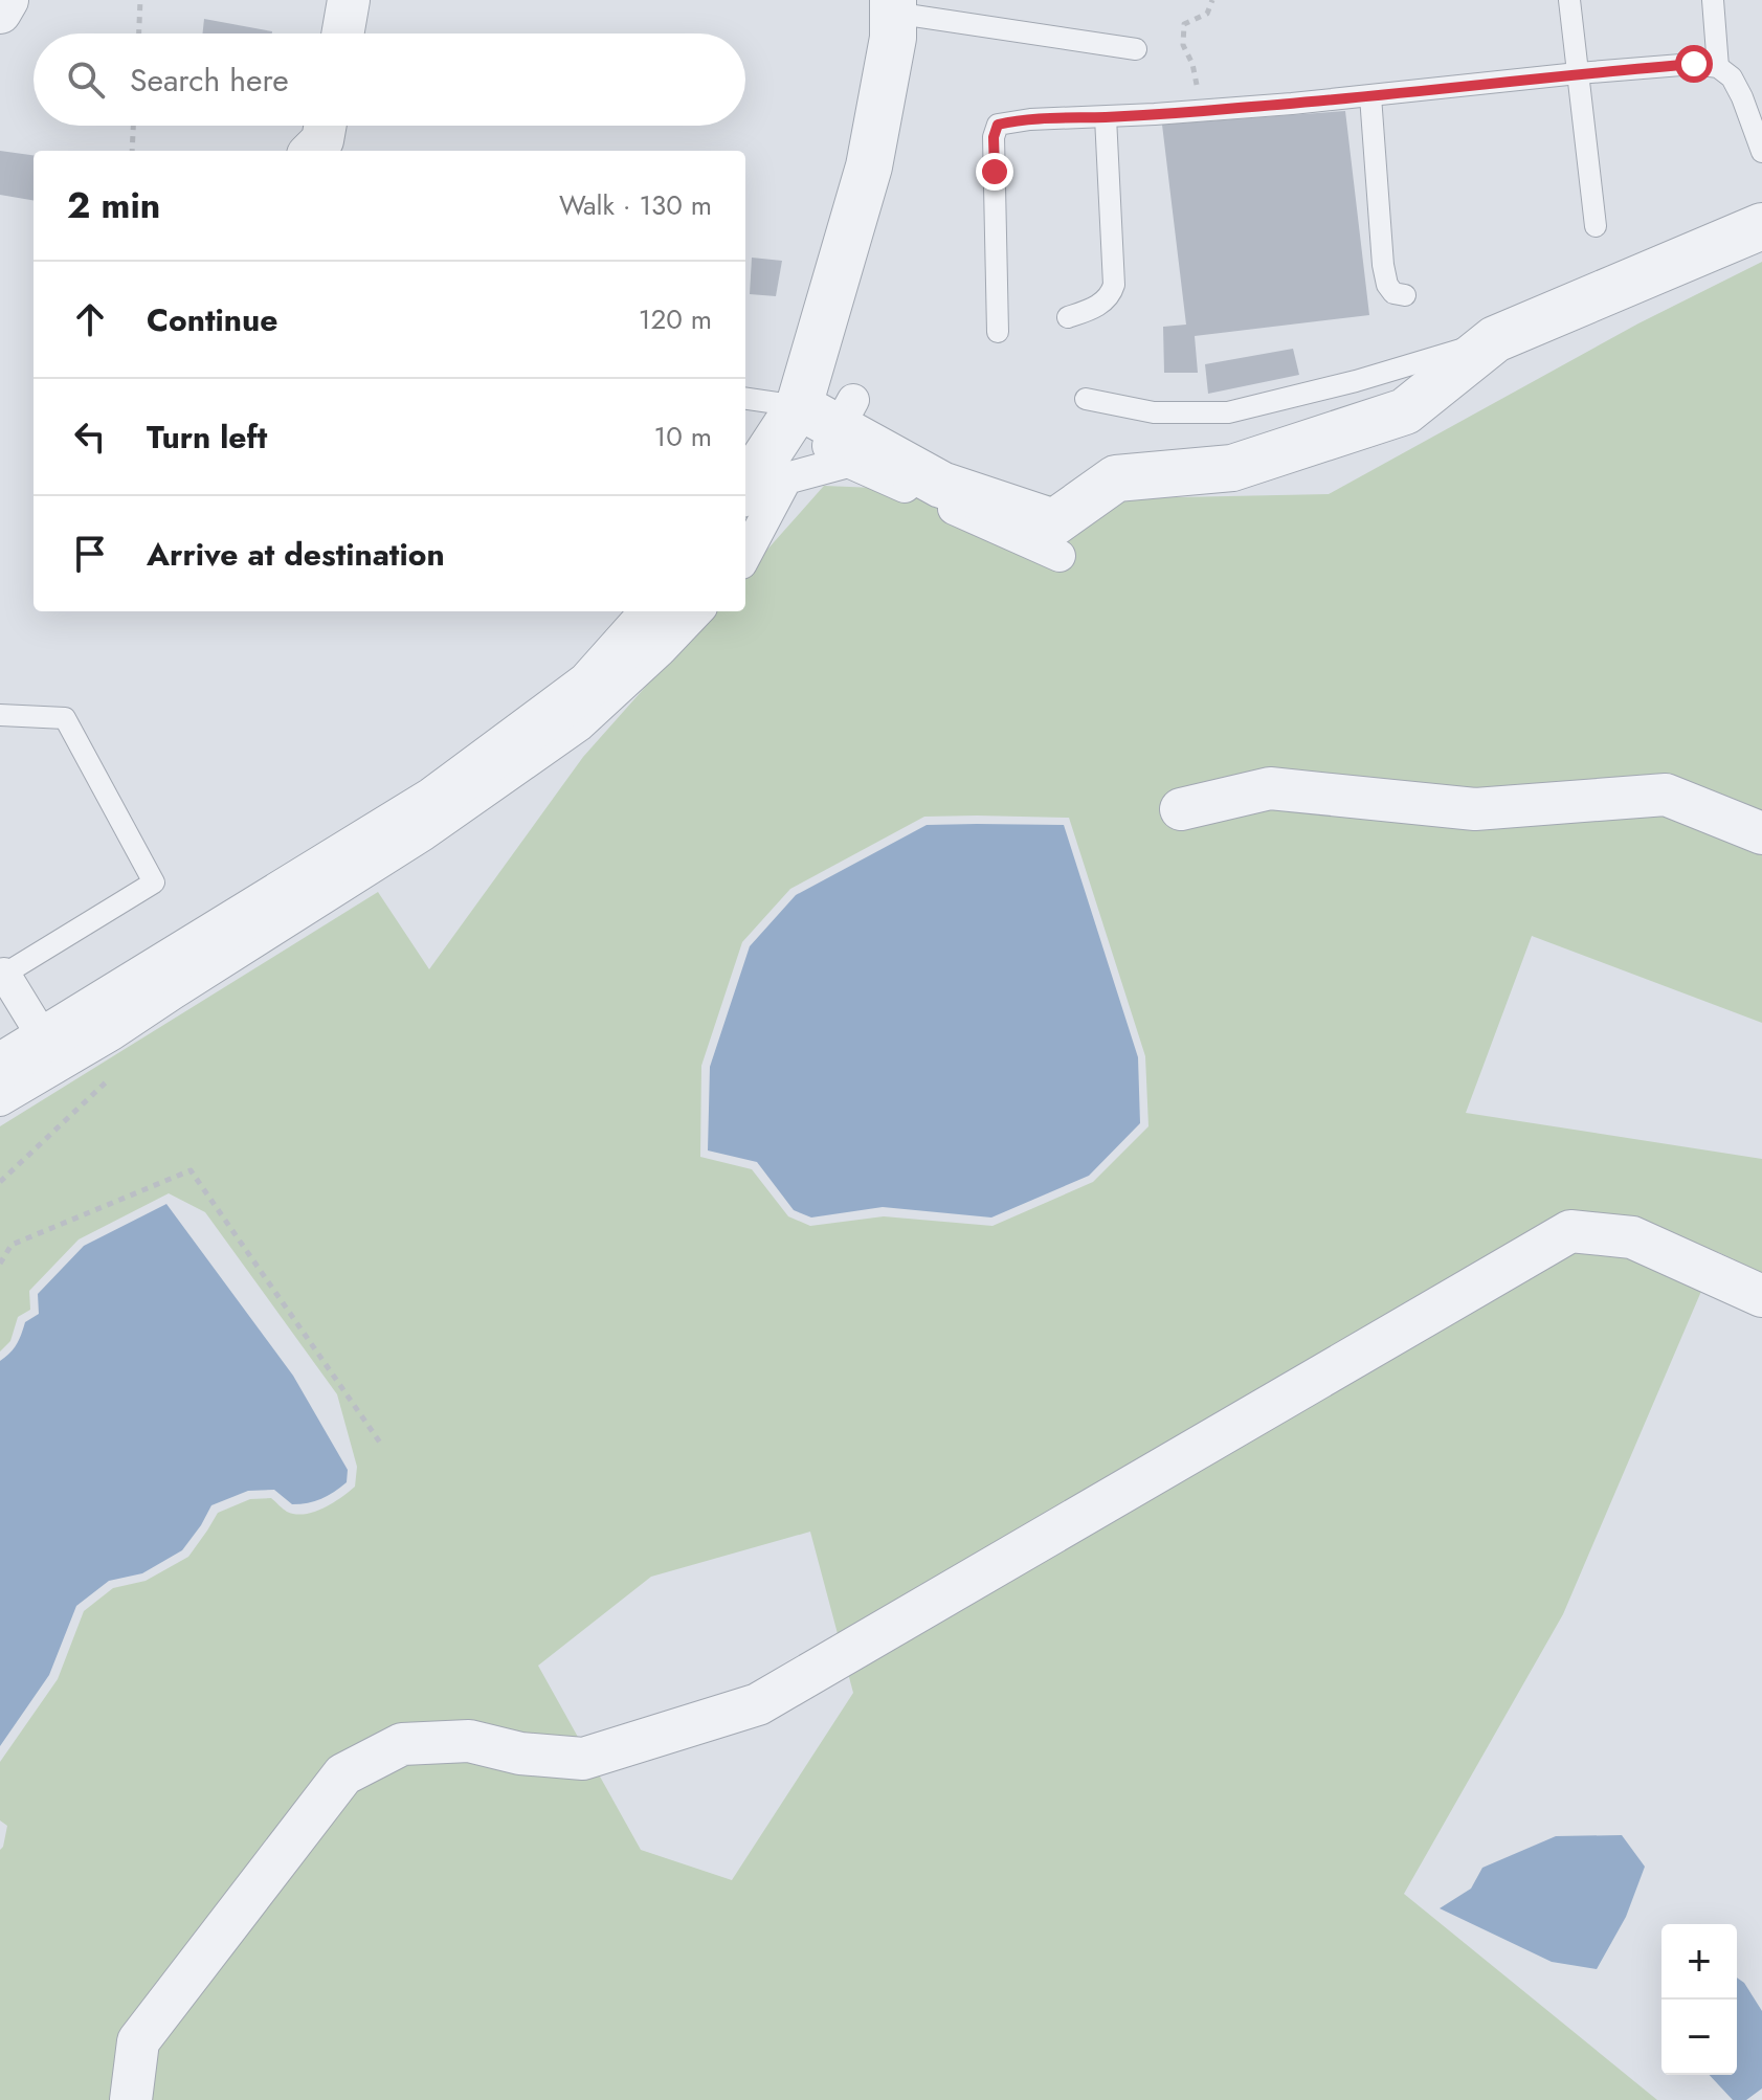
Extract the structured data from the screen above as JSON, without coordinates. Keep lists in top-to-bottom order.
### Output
{
  "page": {
    "search": "Search here",
    "heading": ["2 min", "Walk · 130 m"],
    "list": [
      ["Continue", "120 m"],
      ["Turn left", "10 m"],
      "Arrive at destination"
    ],
    "map_buttons": ["+", "−"]
  }
}
